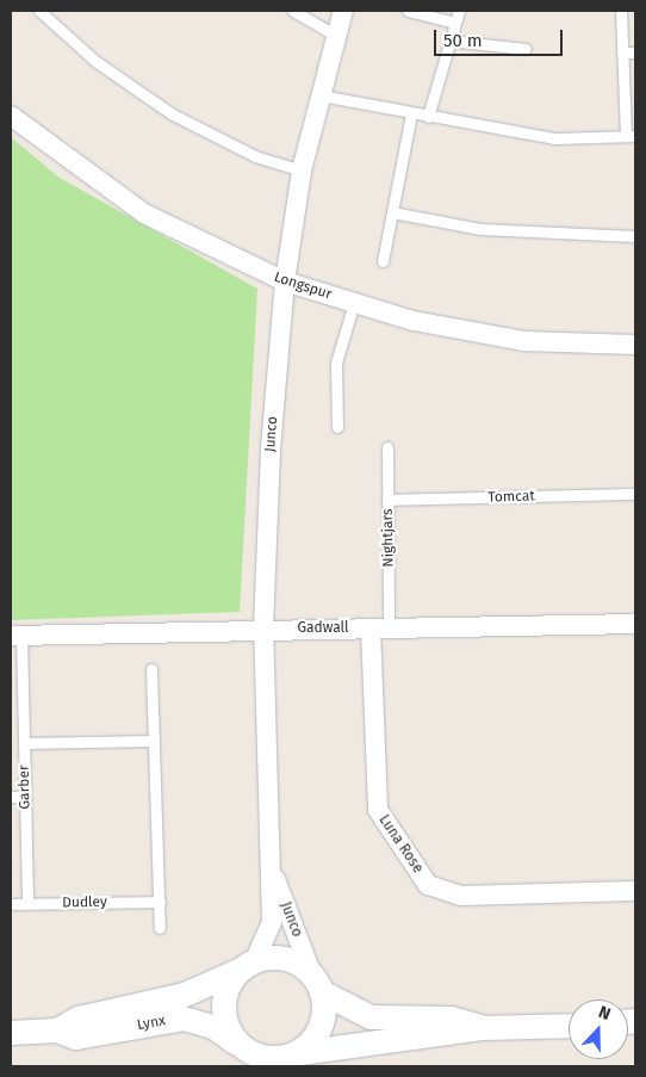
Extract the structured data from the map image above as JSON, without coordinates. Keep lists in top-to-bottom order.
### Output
{
  "streets": {
    "street": [
      "Longspur",
      "Junco",
      "Gadwall",
      "Luna Rose",
      "Lynx"
    ],
    "lane": [
      "Tomcat",
      "Nightjars",
      "Garber",
      "Dudley"
    ]
  },
  "crossings": [
    ["Longspur", "Junco"],
    ["Junco", "Gadwall"],
    ["Junco", "Lynx"],
    ["Tomcat", "Nightjars"],
    ["Nightjars", "Gadwall"],
    ["Nightjars", "Luna Rose"],
    ["Gadwall", "Garber"],
    ["Gadwall", "Luna Rose"],
    ["Garber", "Dudley"]
  ],
  "scale_bar": "50 m",
  "north": "top"
}
